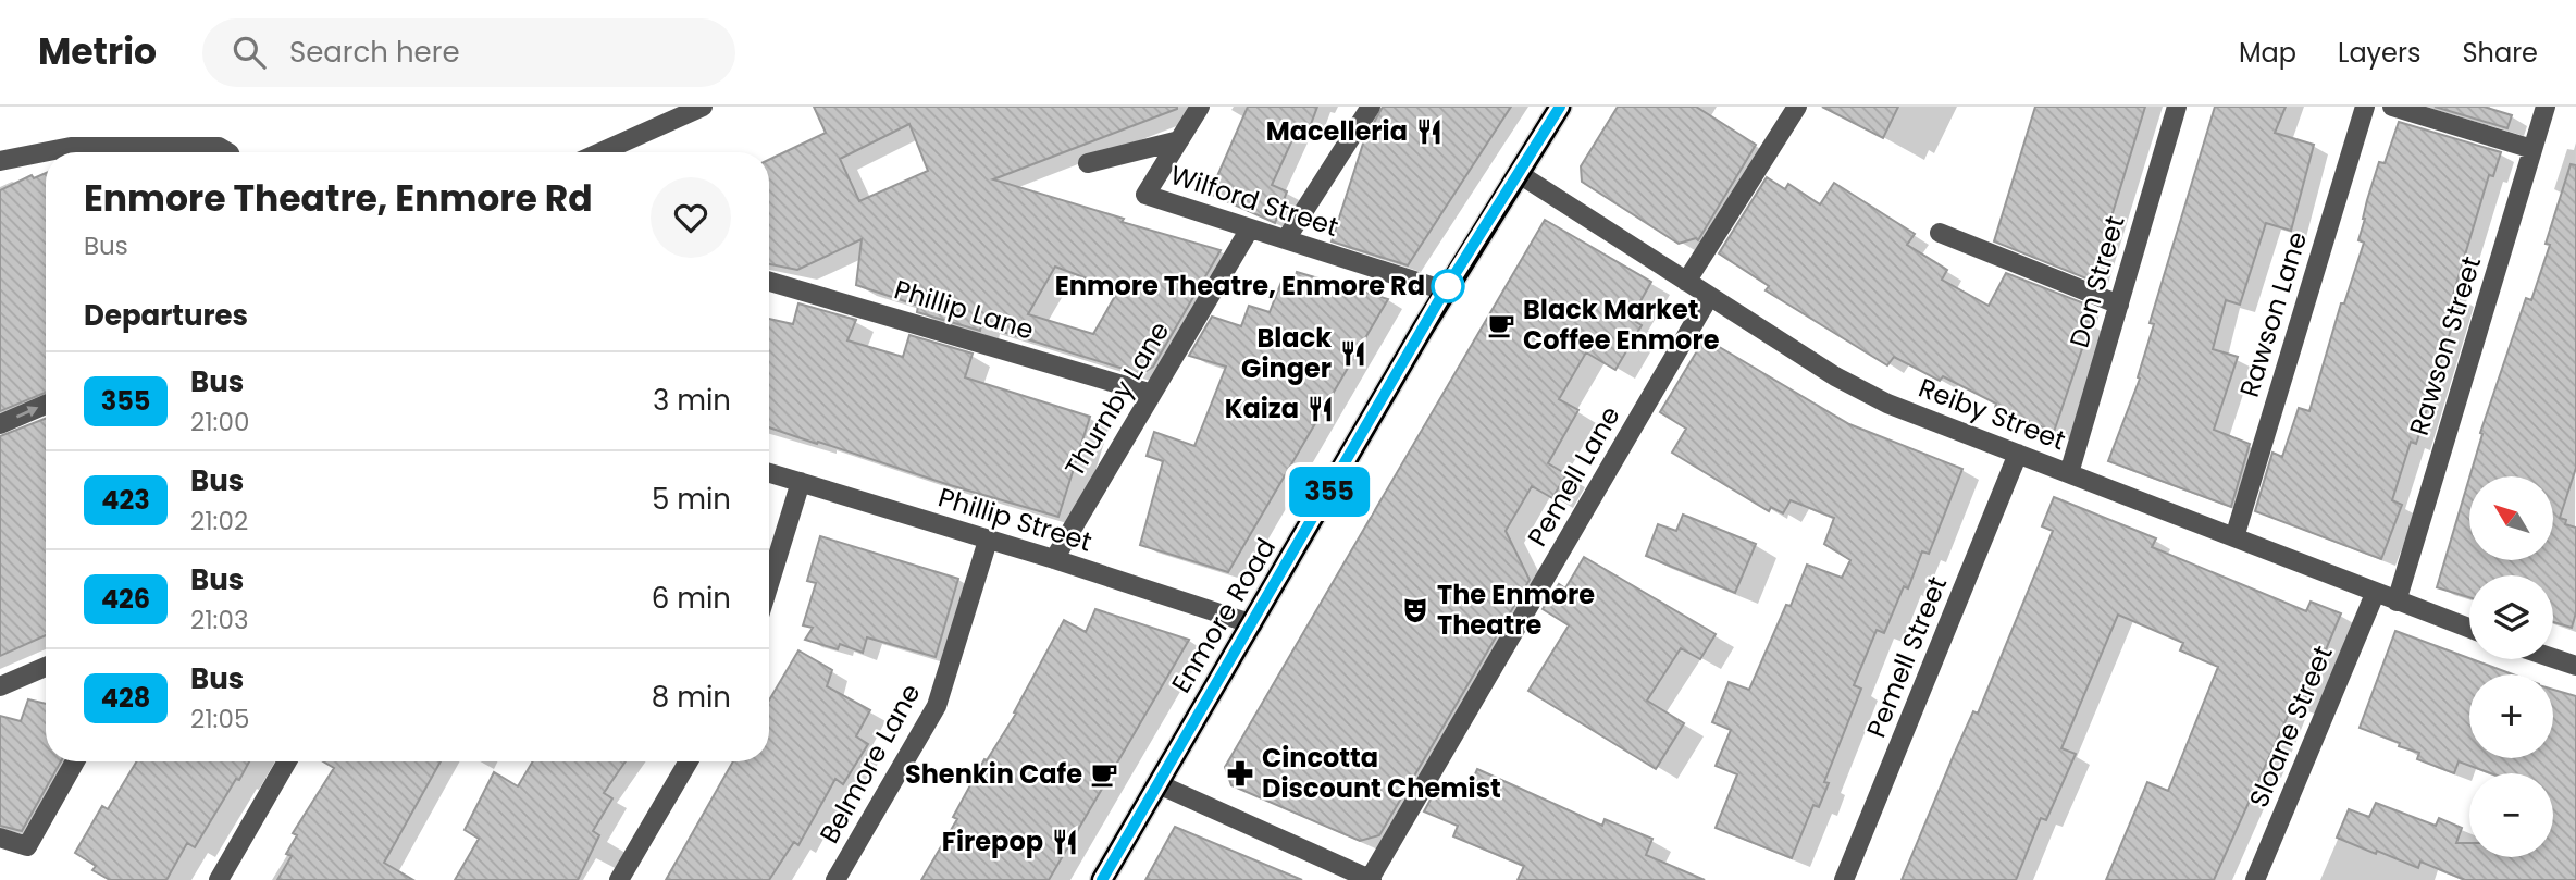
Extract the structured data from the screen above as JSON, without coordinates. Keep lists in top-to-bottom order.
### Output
{
  "streets": {
    "highway": ["Enmore Road"],
    "street": [
      "Wilford Street",
      "Don Street",
      "Phillip Lane",
      "Rawson Lane",
      "Rawson Street",
      "Thurnby Lane",
      "Reiby Street",
      "Pemell Lane",
      "Phillip Street",
      "Pemell Street",
      "Sloane Street",
      "Belmore Lane"
    ]
  },
  "crossings": [
    ["Wilford Street", "Thurnby Lane"],
    ["Wilford Street", "Enmore Road"],
    ["Don Street", "Reiby Street"],
    ["Phillip Lane", "Thurnby Lane"],
    ["Rawson Lane", "Reiby Street"],
    ["Rawson Street", "Reiby Street"],
    ["Thurnby Lane", "Phillip Street"],
    ["Reiby Street", "Pemell Lane"],
    ["Reiby Street", "Enmore Road"],
    ["Reiby Street", "Pemell Street"],
    ["Reiby Street", "Sloane Street"],
    ["Phillip Street", "Enmore Road"],
    ["Phillip Street", "Belmore Lane"]
  ],
  "places": {
    "restaurant": [
      "Macelleria",
      "Black Ginger",
      "Kaiza",
      "Firepop"
    ],
    "other": ["Enmore Theatre, Enmore Rd"],
    "cafe": ["Black Market Coffee Enmore", "Shenkin Cafe"],
    "theatre": ["The Enmore Theatre"],
    "pharmacy": ["Cincotta Discount Chemist"]
  },
  "lines": ["bus line 355"],
  "north": "top left",
  "page": {
    "header": "Metrio",
    "search": "Search here",
    "nav": ["Map", "Layers", "Share"],
    "on_map": "355",
    "heading": [
      ["Enmore Theatre, Enmore Rd", "Bus"],
      "Departures"
    ],
    "list": [
      {
        "mark": "355",
        "name": "Bus",
        "note": "21:00",
        "value": "3 min"
      },
      {
        "mark": "423",
        "name": "Bus",
        "note": "21:02",
        "value": "5 min"
      },
      {
        "mark": "426",
        "name": "Bus",
        "note": "21:03",
        "value": "6 min"
      },
      {
        "mark": "428",
        "name": "Bus",
        "note": "21:05",
        "value": "8 min"
      }
    ],
    "map_buttons": ["+", "−"]
  }
}
